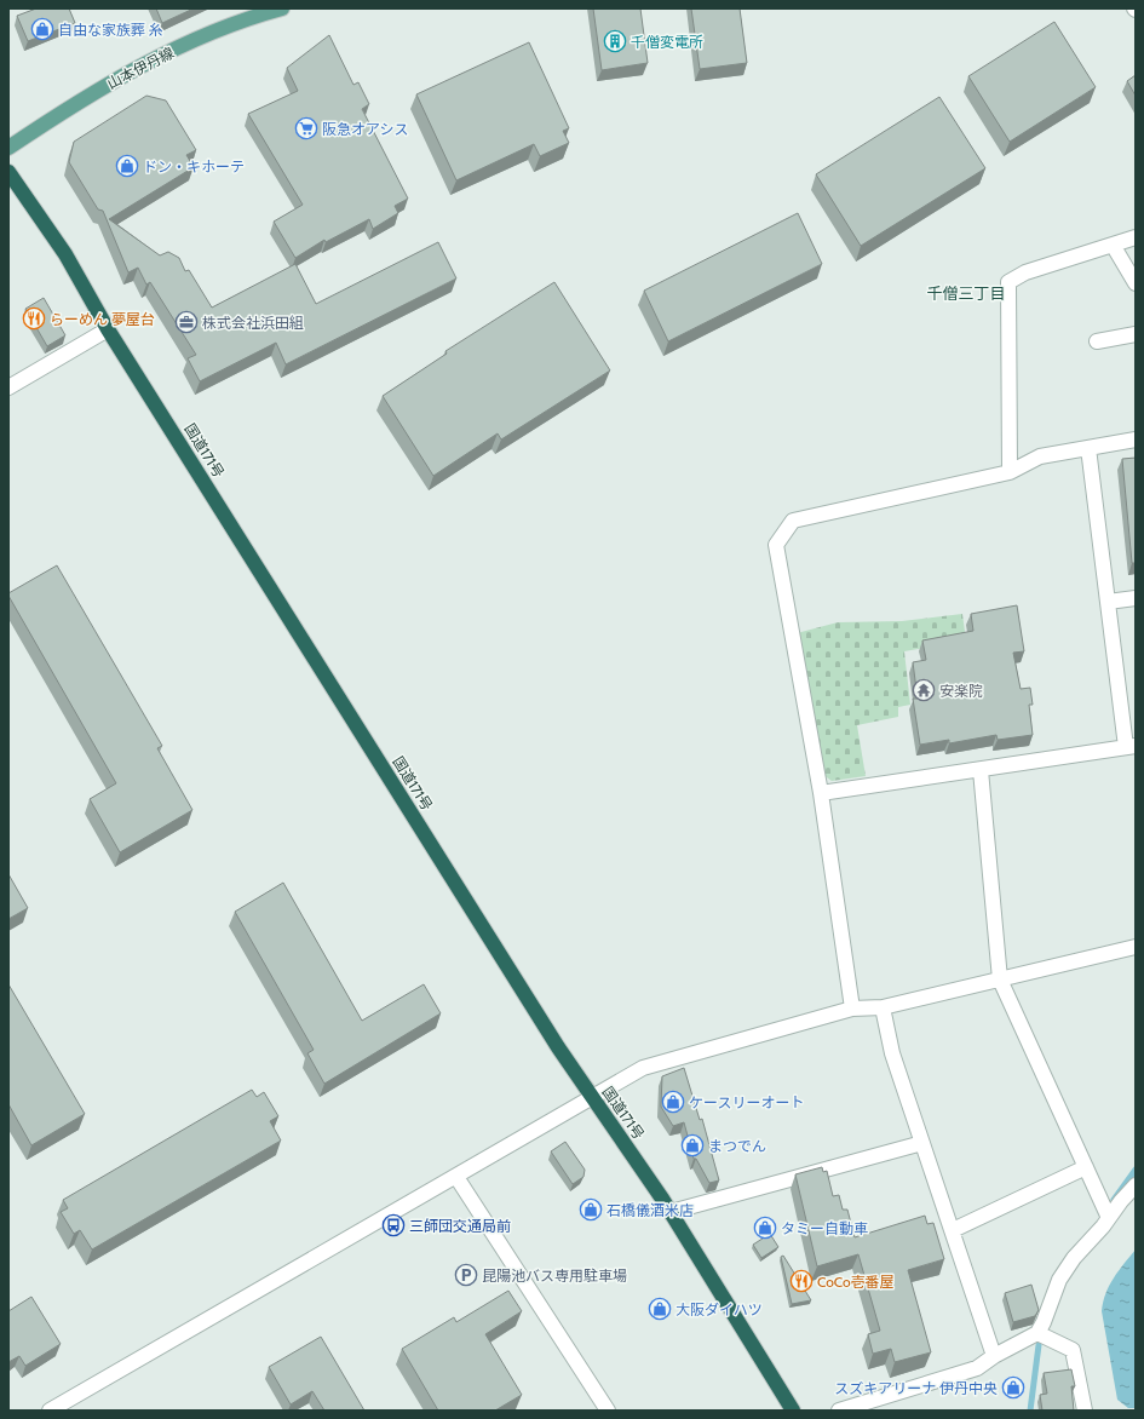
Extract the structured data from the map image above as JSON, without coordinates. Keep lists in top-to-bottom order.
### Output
{
  "streets": {
    "highway": ["国道171号"],
    "main road": ["山本伊丹線"]
  },
  "districts": ["千僧三丁目"],
  "places": {
    "shop": [
      "自由な家族葬 糸",
      "ドン・キホーテ",
      "ケースリーオート",
      "まつでん",
      "石橋儀酒米店",
      "タミー自動車",
      "大阪ダイハツ",
      "スズキアリーナ 伊丹中央"
    ],
    "building": ["千僧変電所"],
    "supermarket": ["阪急オアシス"],
    "restaurant": ["らーめん 夢屋台", "CoCo壱番屋"],
    "office": ["株式会社浜田組"],
    "temple": ["安楽院"],
    "bus stop": ["三師団交通局前"],
    "parking": ["昆陽池バス専用駐車場"]
  }
}
